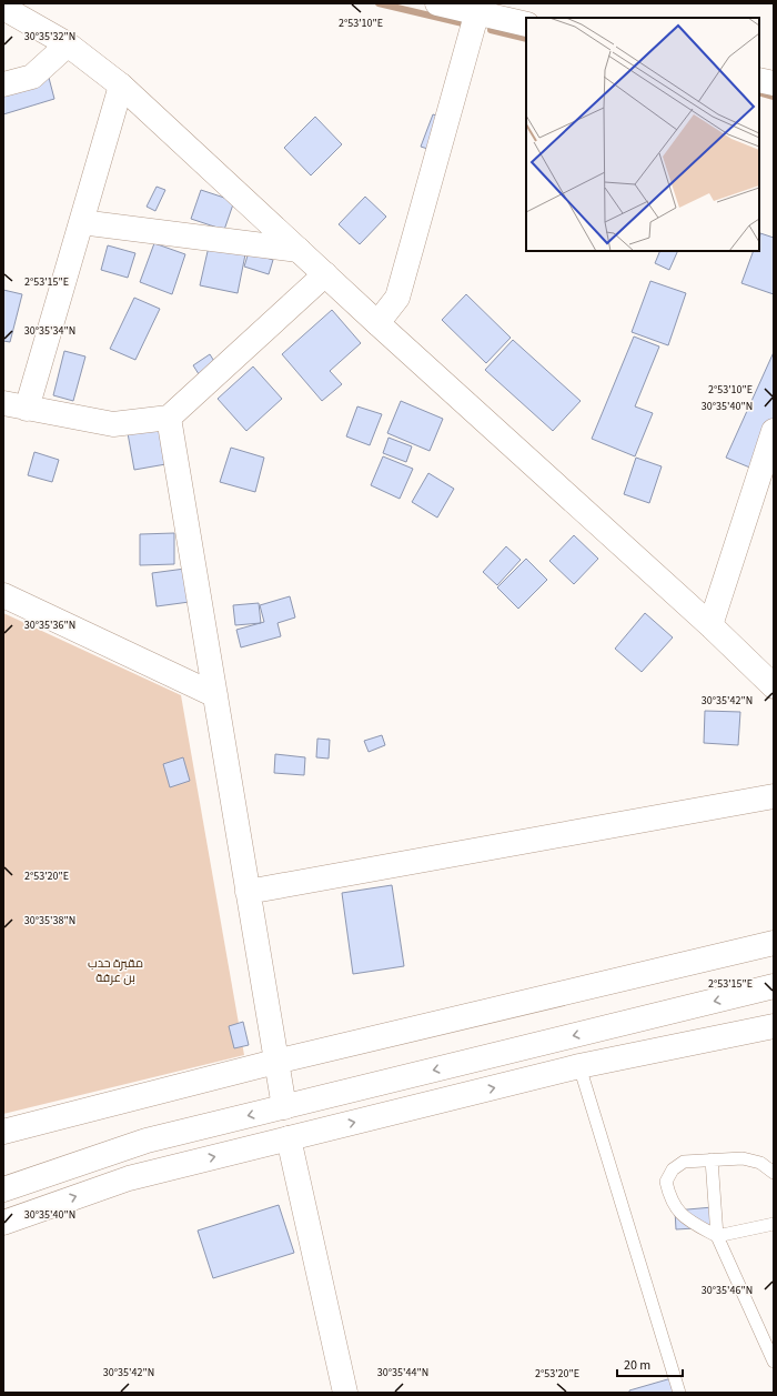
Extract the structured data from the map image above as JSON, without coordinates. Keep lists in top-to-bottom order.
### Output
{
  "parks": ["مقبرة حدب بن عرفة"],
  "scale_bar": "20 m",
  "coordinates": [
    "2°53'10\"E",
    "30°35'32\"N",
    "2°53'15\"E",
    "30°35'34\"N",
    "30°35'40\"N",
    "30°35'36\"N",
    "30°35'42\"N",
    "2°53'20\"E",
    "30°35'38\"N",
    "30°35'46\"N",
    "30°35'44\"N"
  ]
}
